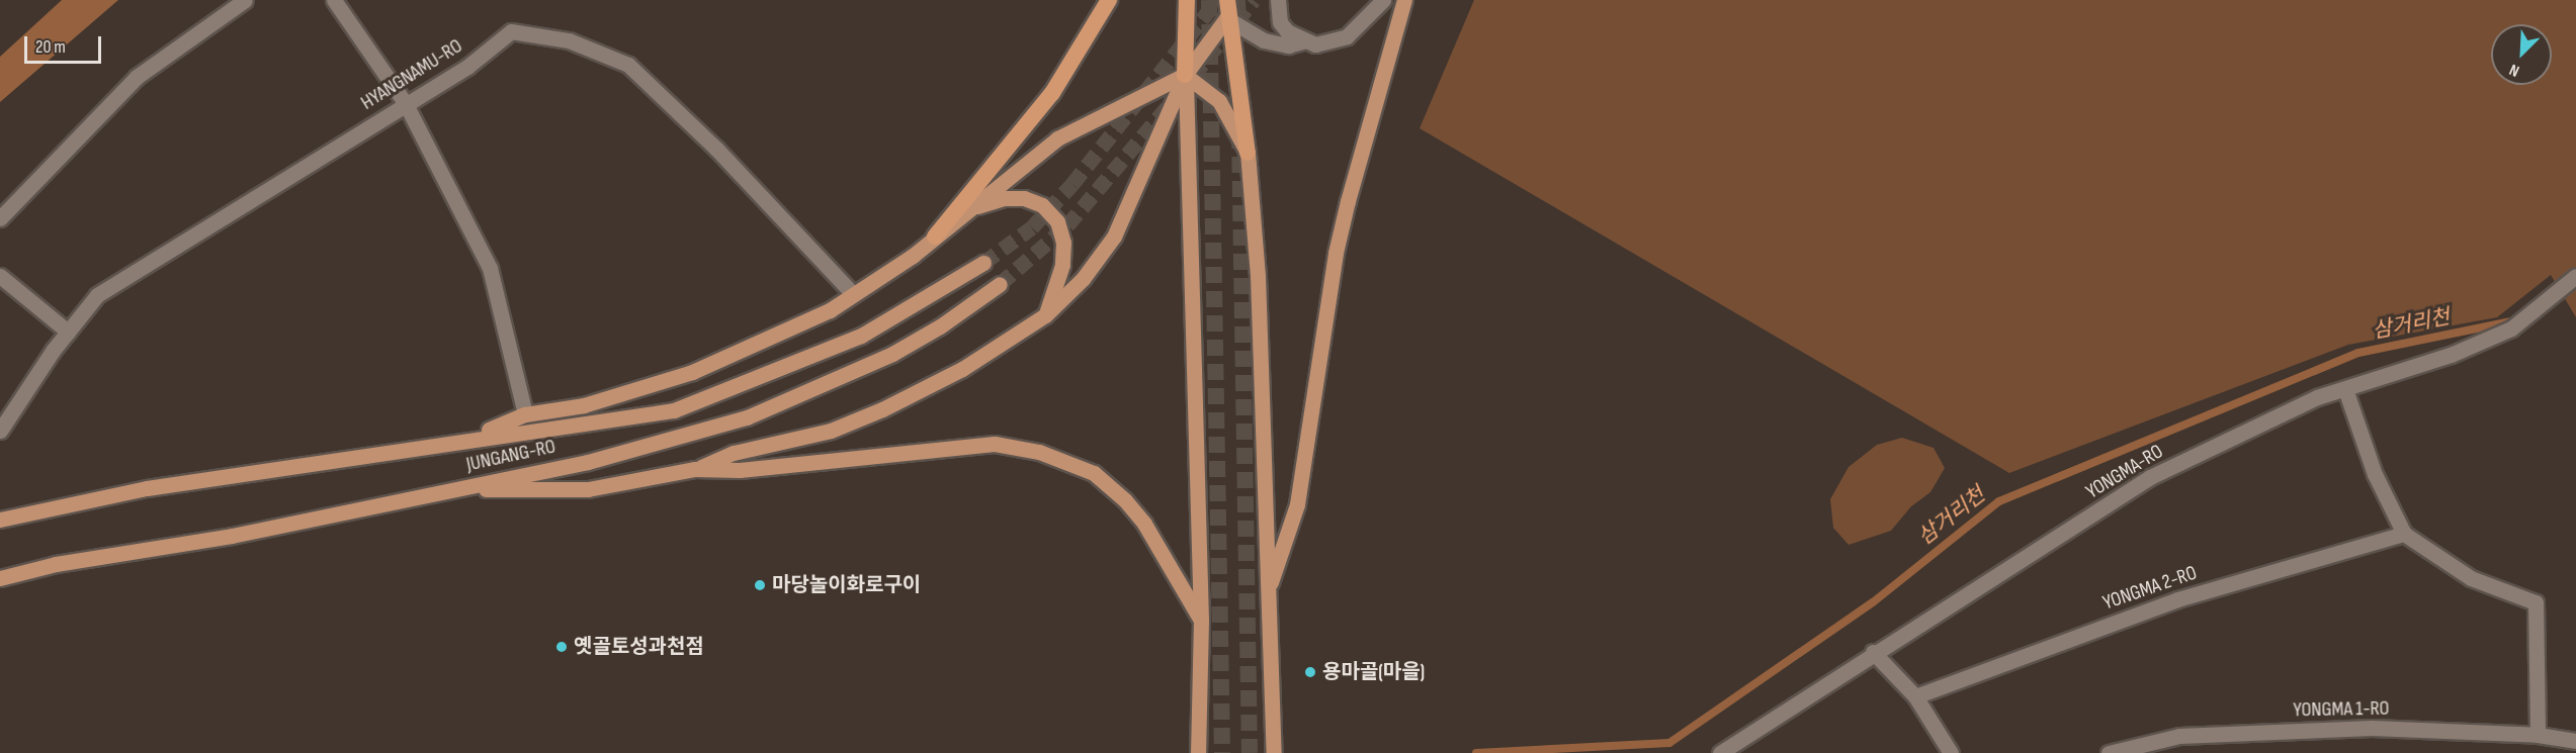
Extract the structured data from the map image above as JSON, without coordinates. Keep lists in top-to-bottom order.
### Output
{
  "streets": {
    "main road": ["JUNGANG-RO"],
    "street": [
      "HYANGNAMU-RO",
      "YONGMA-RO",
      "YONGMA 2-RO",
      "YONGMA 1-RO"
    ]
  },
  "water": ["삼거리천"],
  "places": ["마당놀이화로구이", "옛골토성과천점", "용마골(마을)"],
  "scale_bar": "20 m",
  "north": "bottom left"
}
